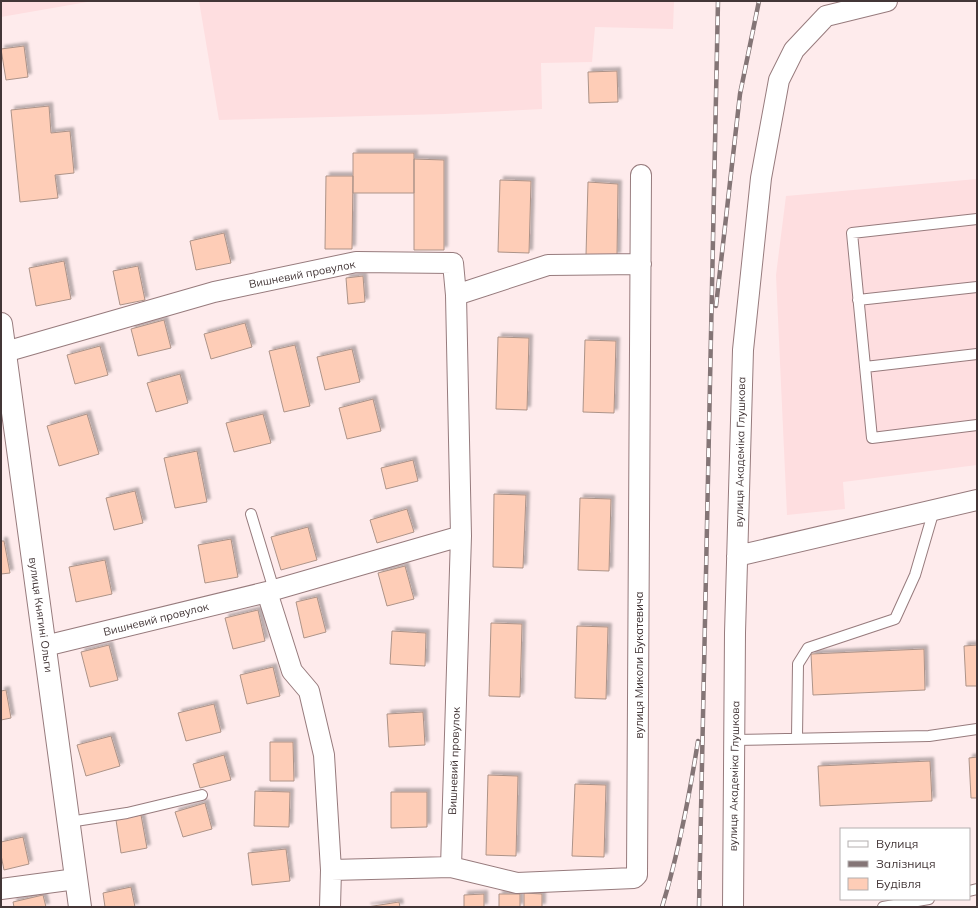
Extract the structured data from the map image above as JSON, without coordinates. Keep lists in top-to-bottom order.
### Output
{
  "streets": {
    "street": [
      "Вишневий провулок",
      "вулиця Академіка Глушкова",
      "вулиця Княгині Ольги",
      "вулиця Миколи Букатевича"
    ]
  },
  "crossings": [
    ["Вишневий провулок", "вулиця Княгині Ольги"],
    ["Вишневий провулок", "вулиця Миколи Букатевича"]
  ],
  "legend": ["Вулиця", "Залізниця", "Будівля"]
}
